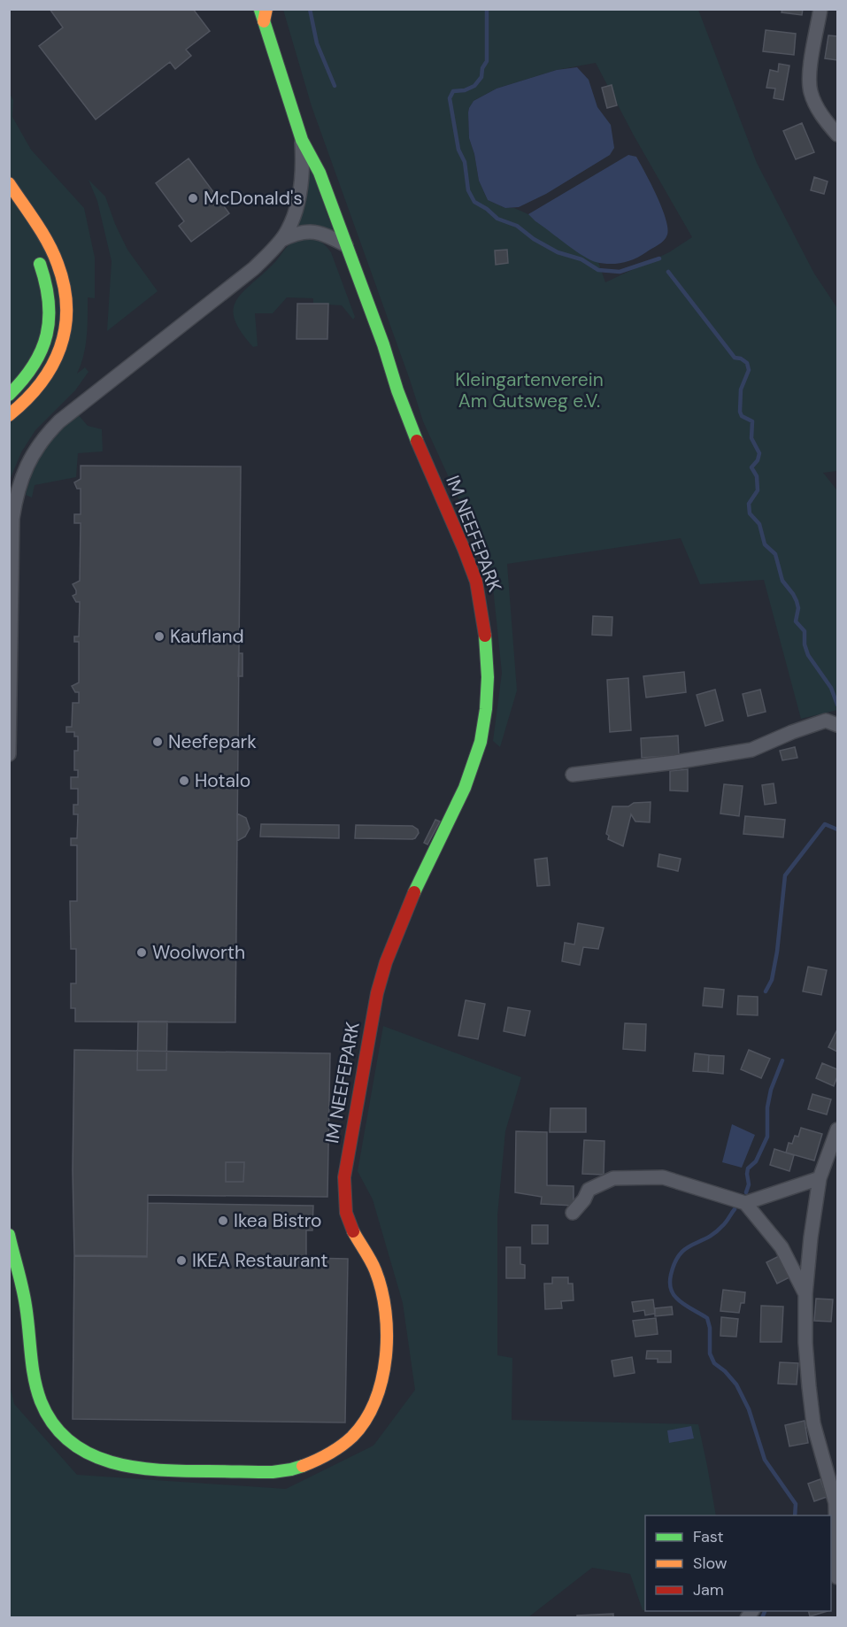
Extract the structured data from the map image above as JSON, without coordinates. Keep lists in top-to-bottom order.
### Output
{
  "streets": {
    "main road": ["IM NEEFEPARK"]
  },
  "parks": ["Kleingartenverein Am Gutsweg e.V."],
  "places": [
    "McDonald's",
    "Kaufland",
    "Neefepark",
    "Hotalo",
    "Woolworth",
    "Ikea Bistro",
    "IKEA Restaurant"
  ],
  "legend": ["Fast", "Slow", "Jam"]
}
